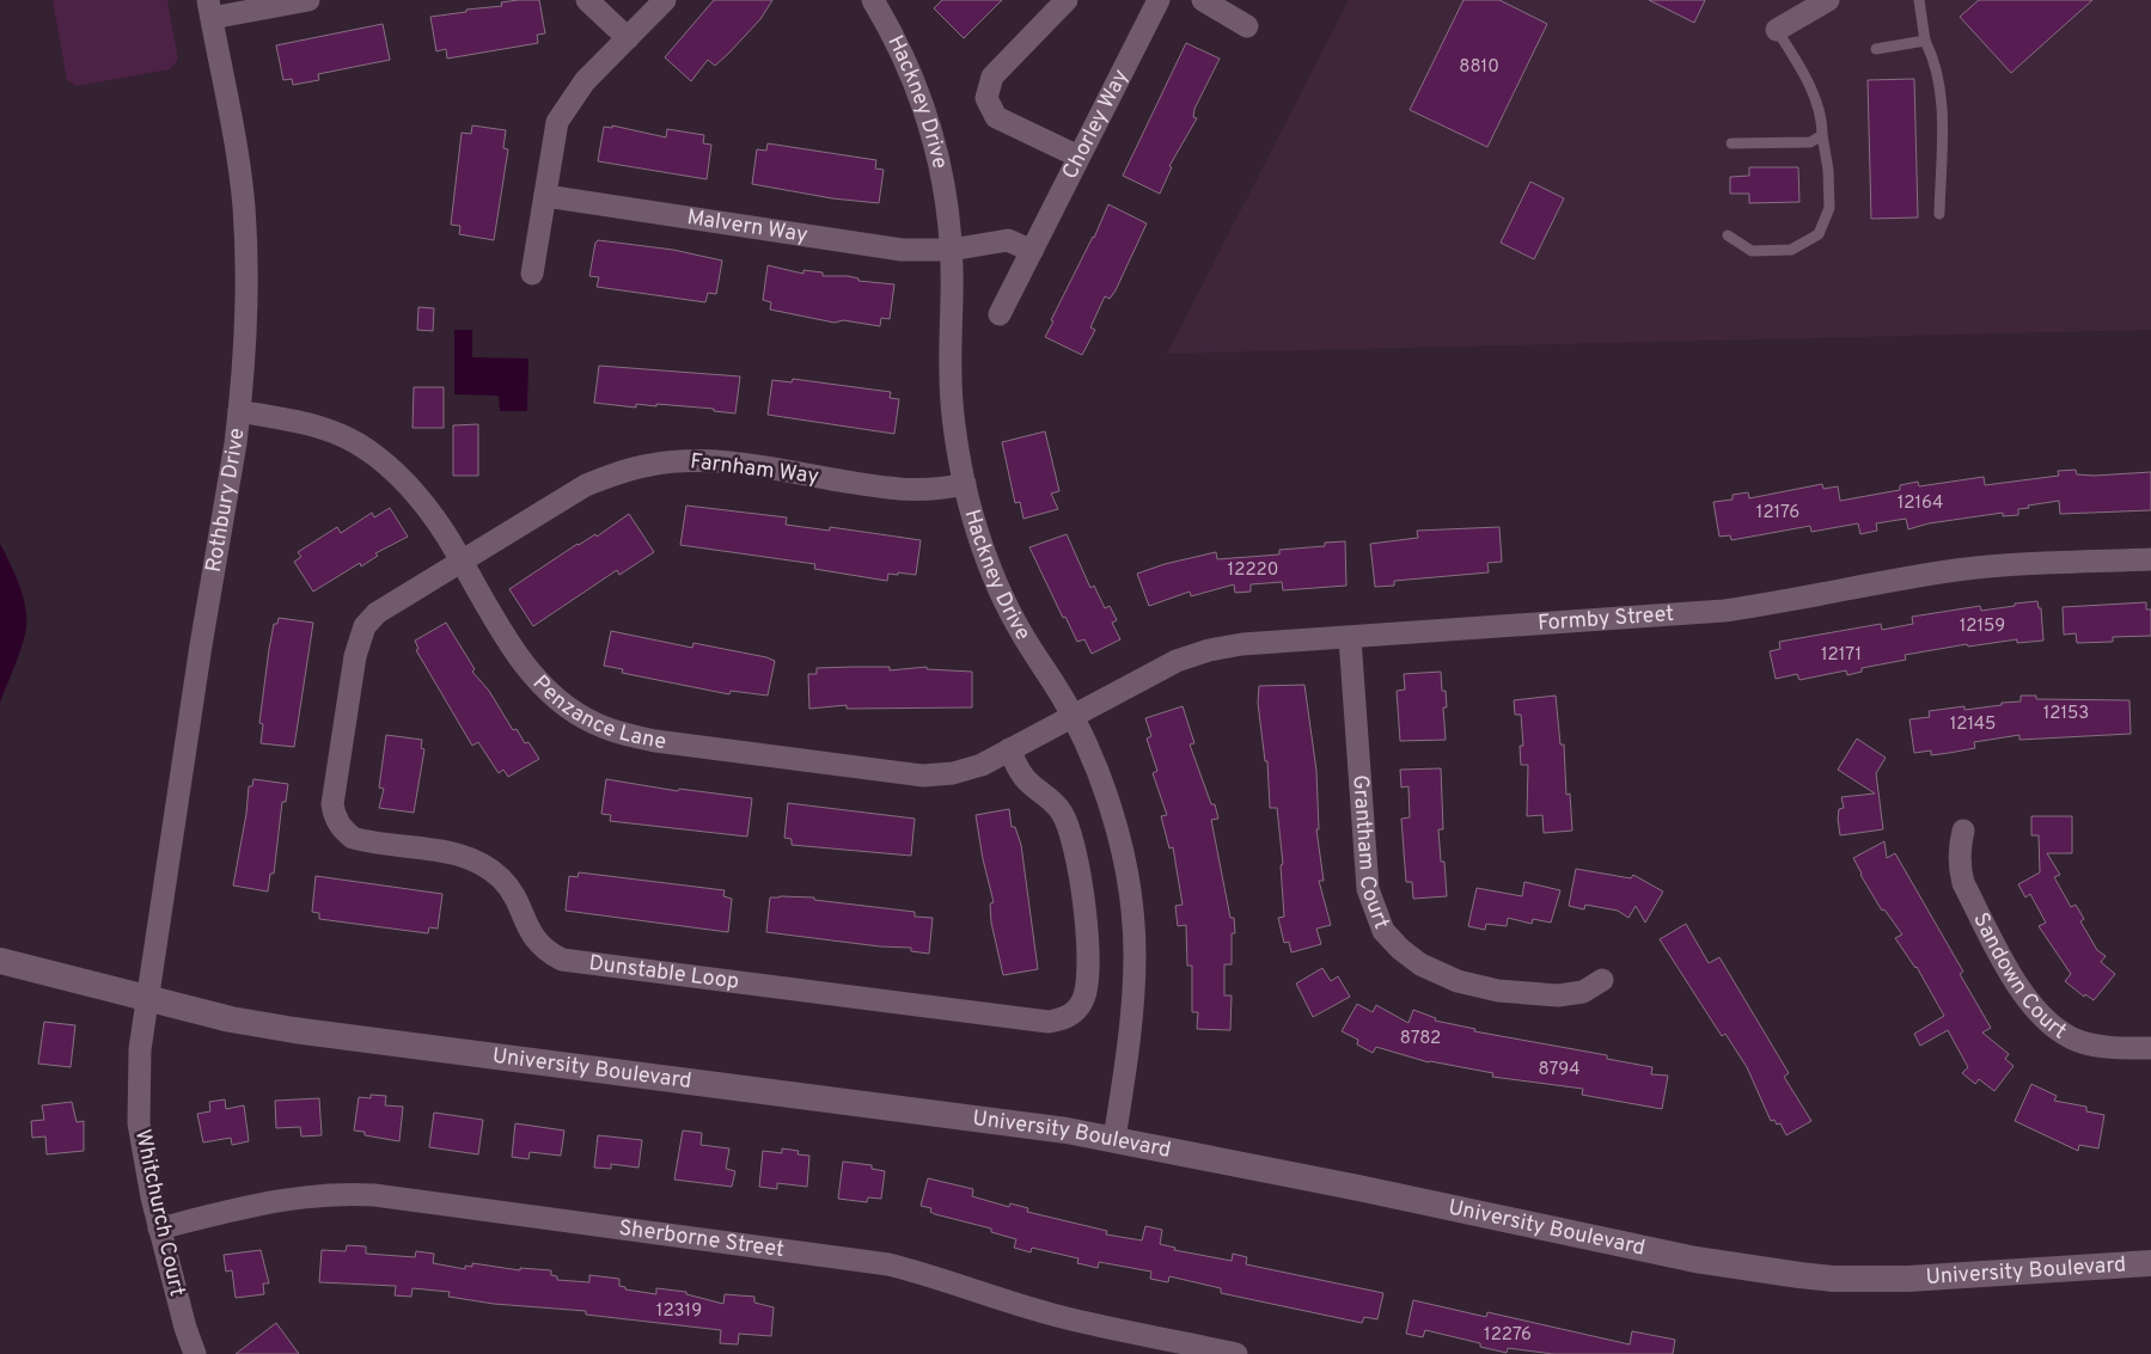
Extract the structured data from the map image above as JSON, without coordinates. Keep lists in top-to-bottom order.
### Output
{
  "streets": {
    "street": [
      "Hackney Drive",
      "Chorley Way",
      "Malvern Way",
      "Farnham Way",
      "Rothbury Drive",
      "Formby Street",
      "Penzance Lane",
      "Grantham Court",
      "Sandown Court",
      "Dunstable Loop",
      "University Boulevard",
      "Whitchurch Court",
      "Sherborne Street"
    ]
  },
  "crossings": [
    ["Hackney Drive", "Malvern Way"],
    ["Hackney Drive", "Farnham Way"],
    ["Hackney Drive", "Formby Street"],
    ["Hackney Drive", "Penzance Lane"],
    ["Hackney Drive", "University Boulevard"],
    ["Farnham Way", "Penzance Lane"],
    ["Farnham Way", "Dunstable Loop"],
    ["Rothbury Drive", "Penzance Lane"],
    ["Rothbury Drive", "University Boulevard"],
    ["Rothbury Drive", "Whitchurch Court"],
    ["Formby Street", "Penzance Lane"],
    ["Formby Street", "Grantham Court"],
    ["Penzance Lane", "Dunstable Loop"],
    ["University Boulevard", "Whitchurch Court"],
    ["Whitchurch Court", "Sherborne Street"]
  ],
  "house_numbers": [
    "8810",
    "12164",
    "12176",
    "12220",
    "12159",
    "12171",
    "12153",
    "12145",
    "8782",
    "8794",
    "12319",
    "12276"
  ]
}
